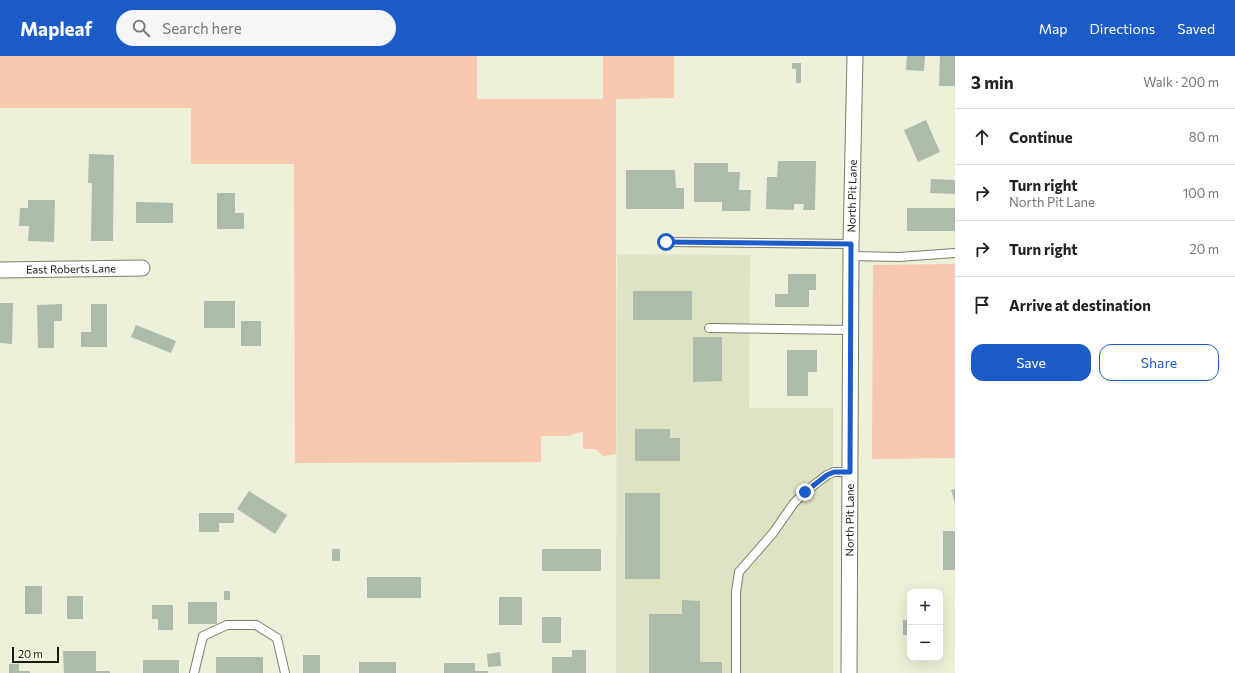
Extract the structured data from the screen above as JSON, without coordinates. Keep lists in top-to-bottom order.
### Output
{
  "streets": {
    "street": ["North Pit Lane", "East Roberts Lane"]
  },
  "scale_bar": "20 m",
  "page": {
    "header": "Mapleaf",
    "search": "Search here",
    "nav": ["Map", "Directions", "Saved"],
    "heading": ["3 min", "Walk · 200 m"],
    "list": [
      ["Continue", "80 m"],
      ["Turn right", "North Pit Lane", "100 m"],
      ["Turn right", "20 m"],
      "Arrive at destination"
    ],
    "buttons": ["Save", "Share"],
    "map_buttons": ["+", "−"],
    "scale": "20 m"
  }
}
